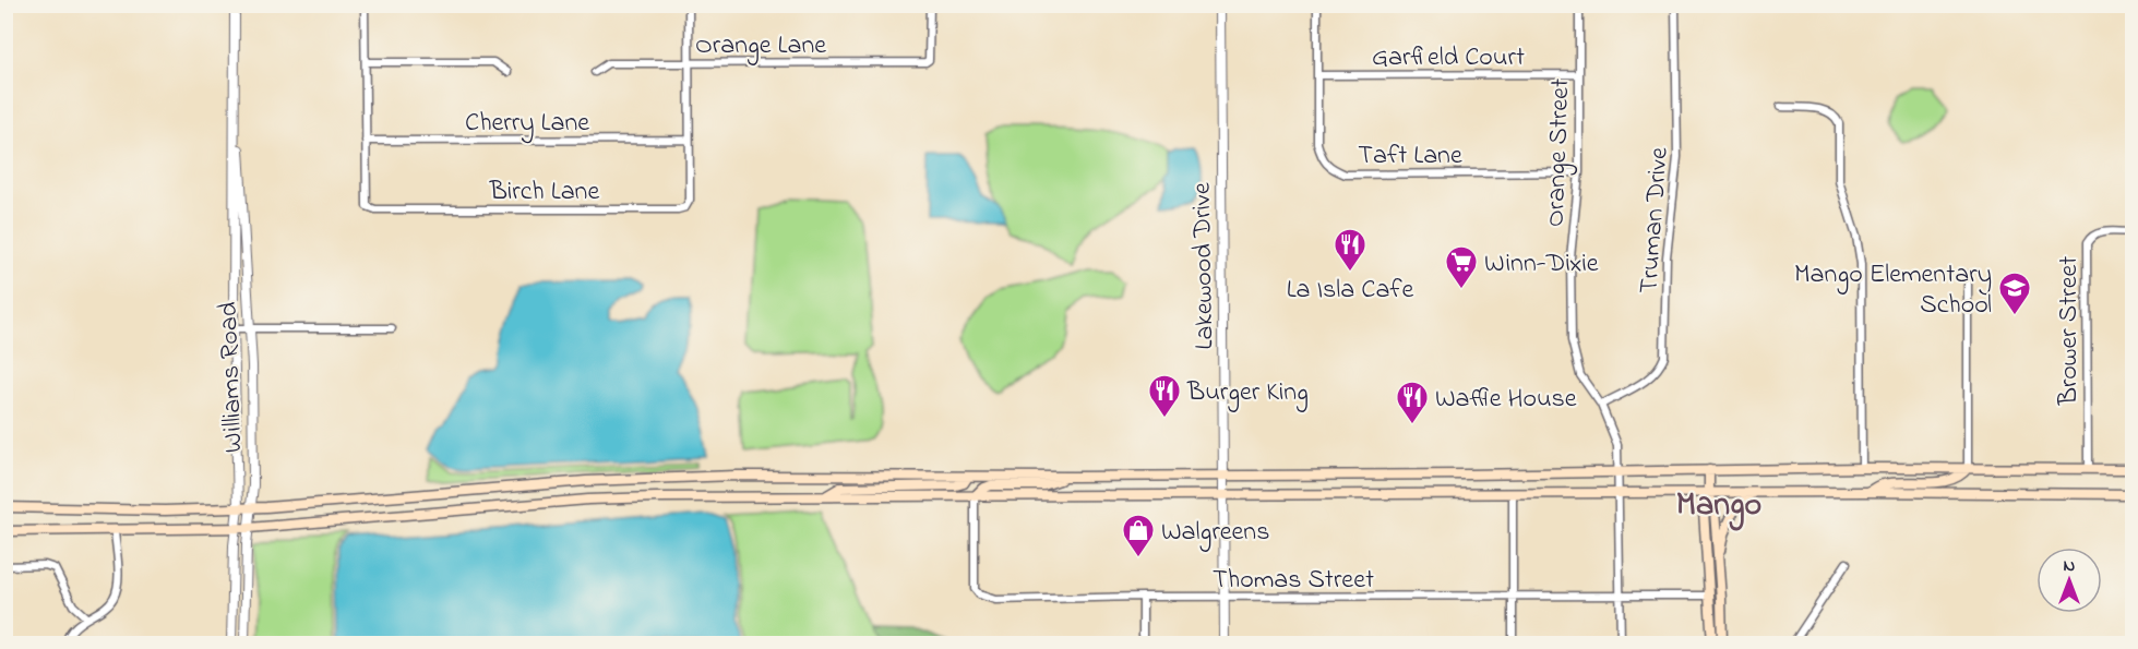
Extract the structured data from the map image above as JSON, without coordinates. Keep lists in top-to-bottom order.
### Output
{
  "streets": {
    "street": [
      "Orange Lane",
      "Garfield Court",
      "Cherry Lane",
      "Orange Street",
      "Taft Lane",
      "Birch Lane",
      "Truman Drive",
      "Lakewood Drive",
      "Brower Street",
      "Williams Road",
      "Thomas Street"
    ]
  },
  "crossings": [
    ["Garfield Court", "Orange Street"],
    ["Garfield Court", "Taft Lane"],
    ["Cherry Lane", "Birch Lane"],
    ["Orange Street", "Taft Lane"],
    ["Orange Street", "Truman Drive"],
    ["Orange Street", "Thomas Street"],
    ["Lakewood Drive", "Thomas Street"]
  ],
  "districts": ["Mango"],
  "places": {
    "restaurant": ["La Isla Cafe", "Burger King", "Waffle House"],
    "supermarket": ["Winn-Dixie"],
    "school or university": ["Mango Elementary School"],
    "shop": ["Walgreens"]
  },
  "north": "top"
}
